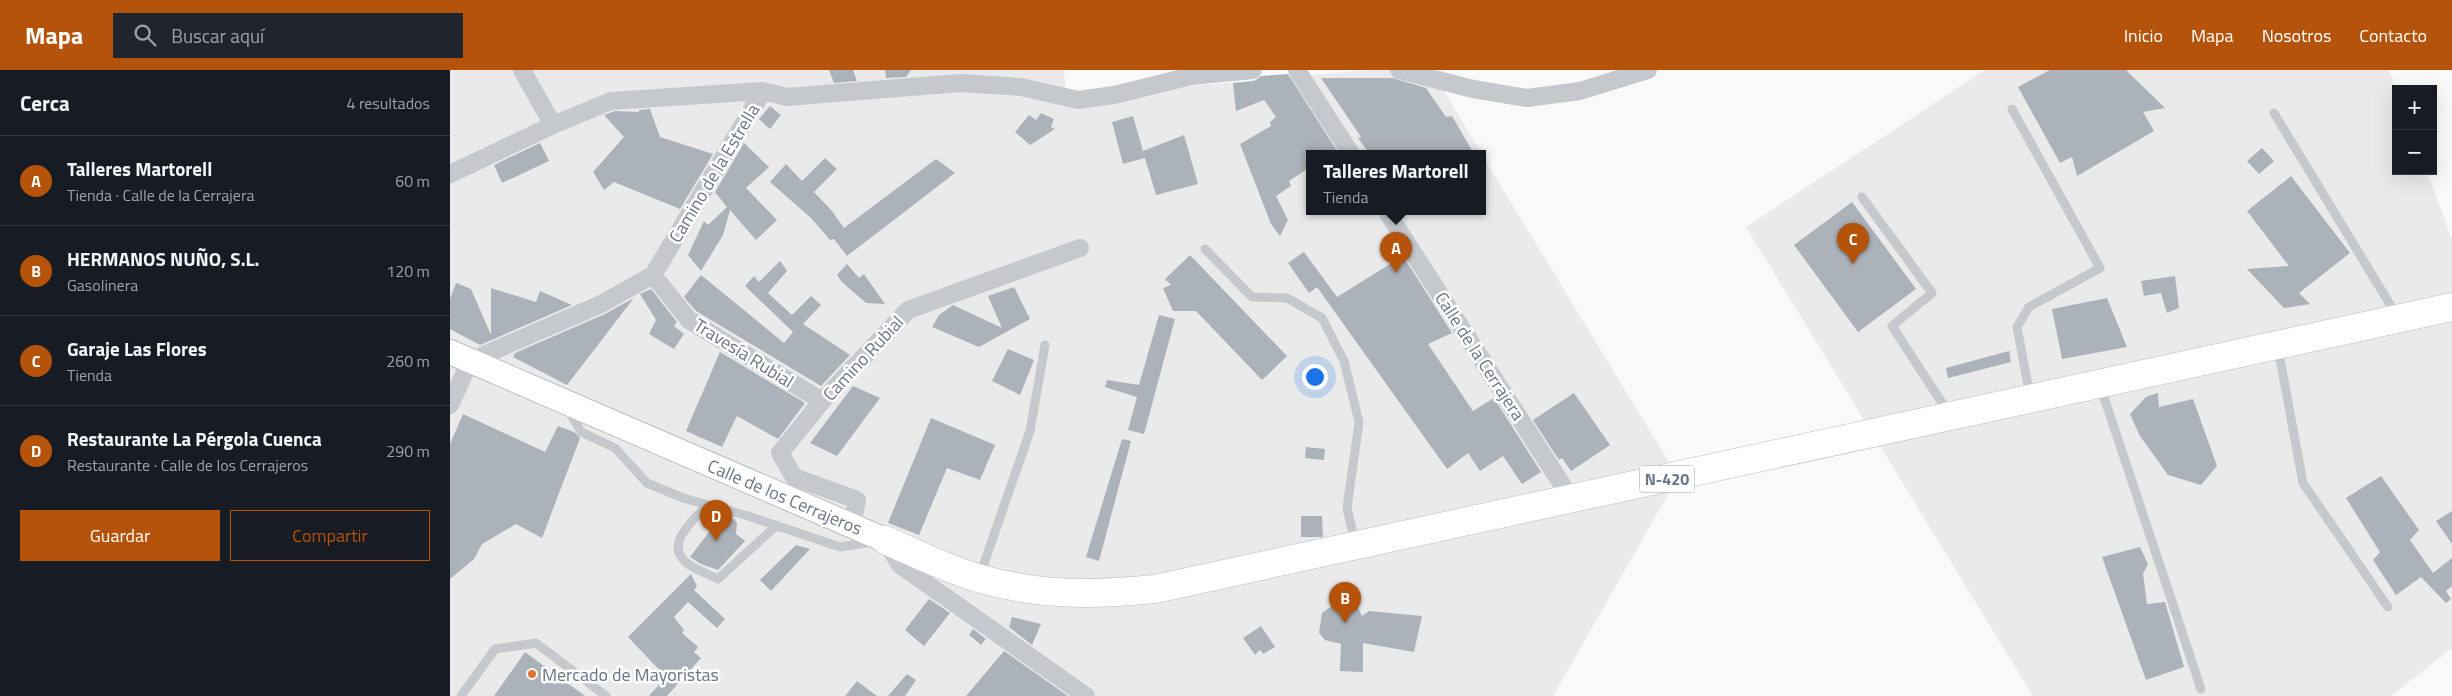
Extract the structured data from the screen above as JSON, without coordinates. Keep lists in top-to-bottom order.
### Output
{
  "streets": {
    "highway": ["N-420"],
    "main road": ["Calle de los Cerrajeros"],
    "street": [
      "Camino de la Estrella",
      "Travesía Rubial",
      "Calle de la Cerrajera",
      "Camino Rubial"
    ]
  },
  "crossings": [
    ["Camino de la Estrella", "Travesía Rubial"],
    ["Camino de la Estrella", "Calle de los Cerrajeros"],
    ["Travesía Rubial", "Camino Rubial"],
    ["Calle de la Cerrajera", "N-420"],
    ["Camino Rubial", "Calle de los Cerrajeros"],
    ["N-420", "Calle de los Cerrajeros"]
  ],
  "places": ["Mercado de Mayoristas"],
  "page": {
    "header": "Mapa",
    "search": "Buscar aquí",
    "nav": [
      "Inicio",
      "Mapa",
      "Nosotros",
      "Contacto"
    ],
    "heading": ["Cerca", "4 resultados"],
    "map_buttons": ["+", "−"],
    "list": [
      {
        "mark": "A",
        "name": "Talleres Martorell",
        "note": "Tienda · Calle de la Cerrajera",
        "value": "60 m"
      },
      {
        "mark": "B",
        "name": "HERMANOS NUÑO, S.L.",
        "note": "Gasolinera",
        "value": "120 m"
      },
      {
        "mark": "C",
        "name": "Garaje Las Flores",
        "note": "Tienda",
        "value": "260 m"
      },
      {
        "mark": "D",
        "name": "Restaurante La Pérgola Cuenca",
        "note": "Restaurante · Calle de los Cerrajeros",
        "value": "290 m"
      }
    ],
    "popup": ["Talleres Martorell", "Tienda"],
    "pins": [
      "C",
      "A",
      "D",
      "B"
    ],
    "buttons": ["Guardar", "Compartir"]
  }
}
